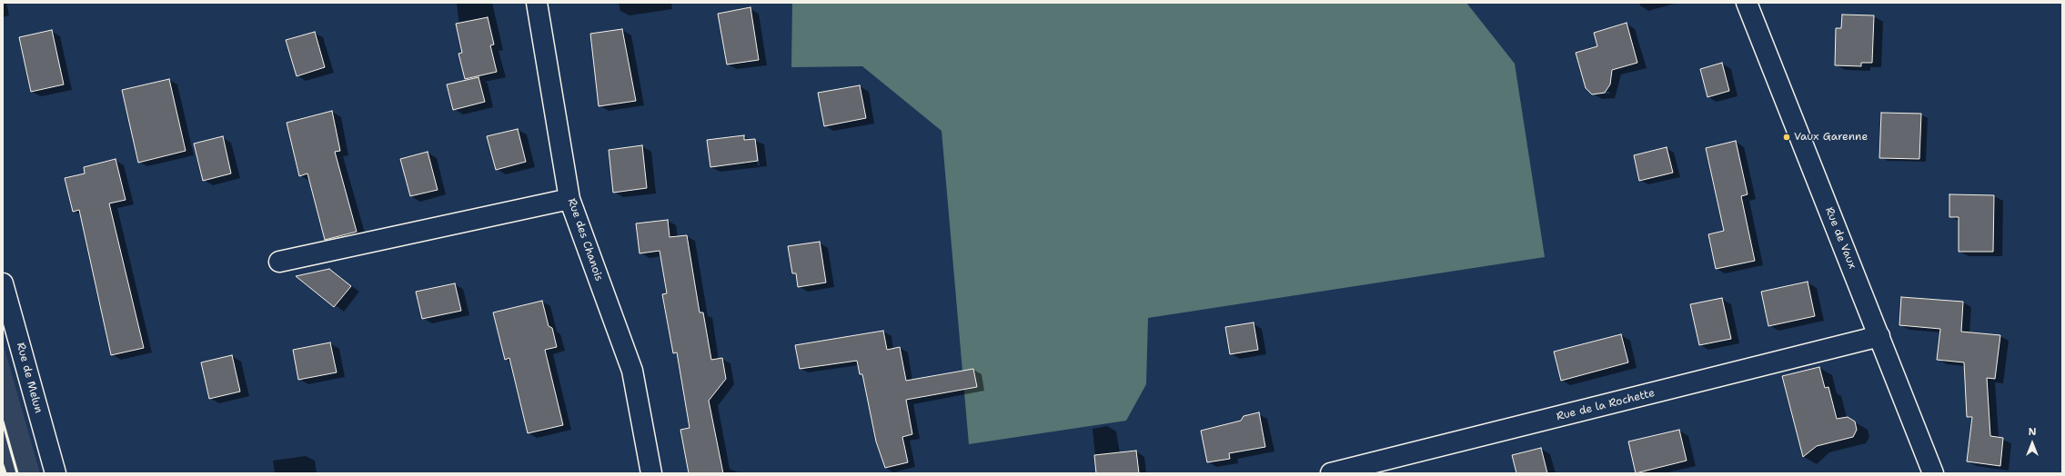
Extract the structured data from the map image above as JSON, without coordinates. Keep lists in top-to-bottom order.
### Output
{
  "streets": {
    "street": [
      "Rue de Vaux",
      "Rue des Chanois",
      "Rue de Melun",
      "Rue de la Rochette"
    ]
  },
  "crossings": [
    ["Rue de Vaux", "Rue de la Rochette"]
  ],
  "places": ["Vaux Garenne"],
  "north": "top"
}
